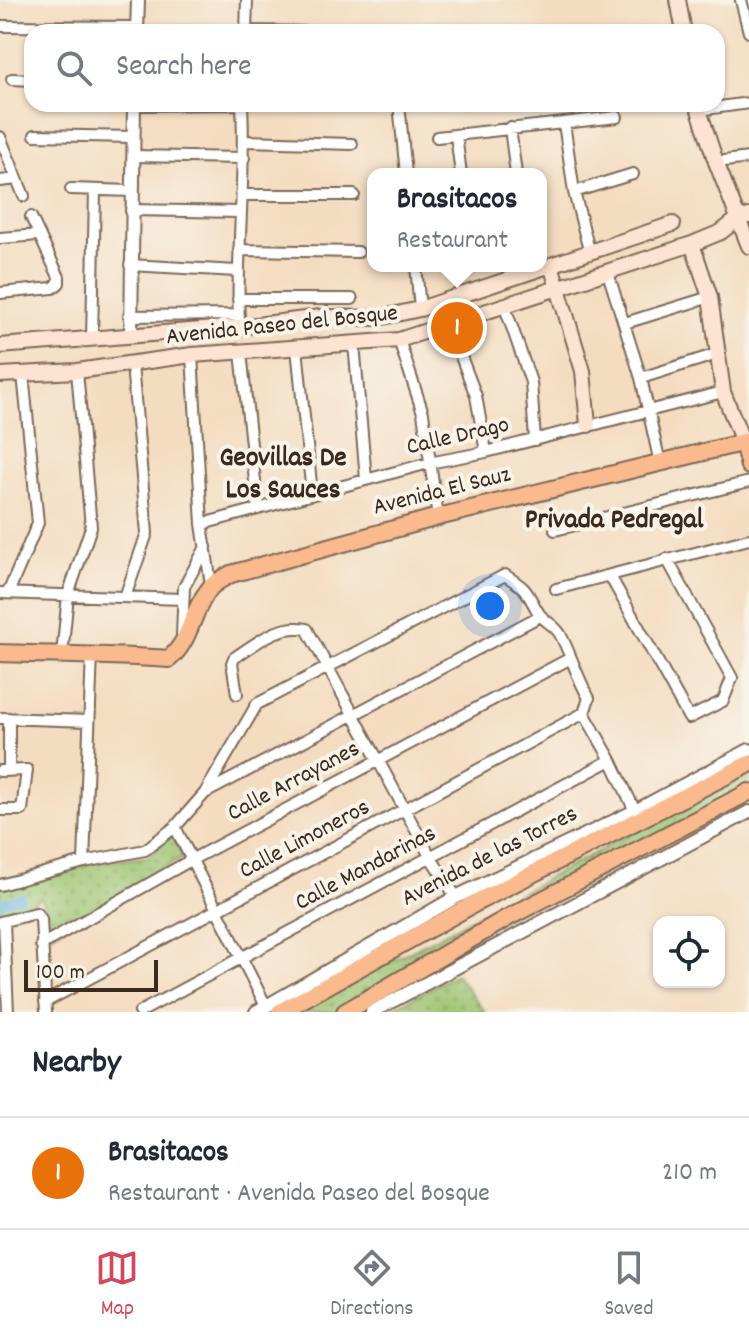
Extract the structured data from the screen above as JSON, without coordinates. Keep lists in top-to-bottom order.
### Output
{
  "streets": {
    "main road": ["Avenida Paseo del Bosque", "Avenida El Sauz", "Avenida de las Torres"],
    "street": [
      "Calle Drago",
      "Calle Arrayanes",
      "Calle Limoneros",
      "Calle Mandarinas"
    ]
  },
  "districts": ["Geovillas De Los Sauces", "Privada Pedregal"],
  "scale_bar": "100 m",
  "page": {
    "search": "Search here",
    "popup": ["Brasitacos", "Restaurant"],
    "pins": "1",
    "scale": "100 m",
    "heading": "Nearby",
    "list": [
      {
        "mark": "1",
        "name": "Brasitacos",
        "note": "Restaurant · Avenida Paseo del Bosque",
        "value": "210 m"
      }
    ],
    "nav": ["Map", "Directions", "Saved"]
  }
}
